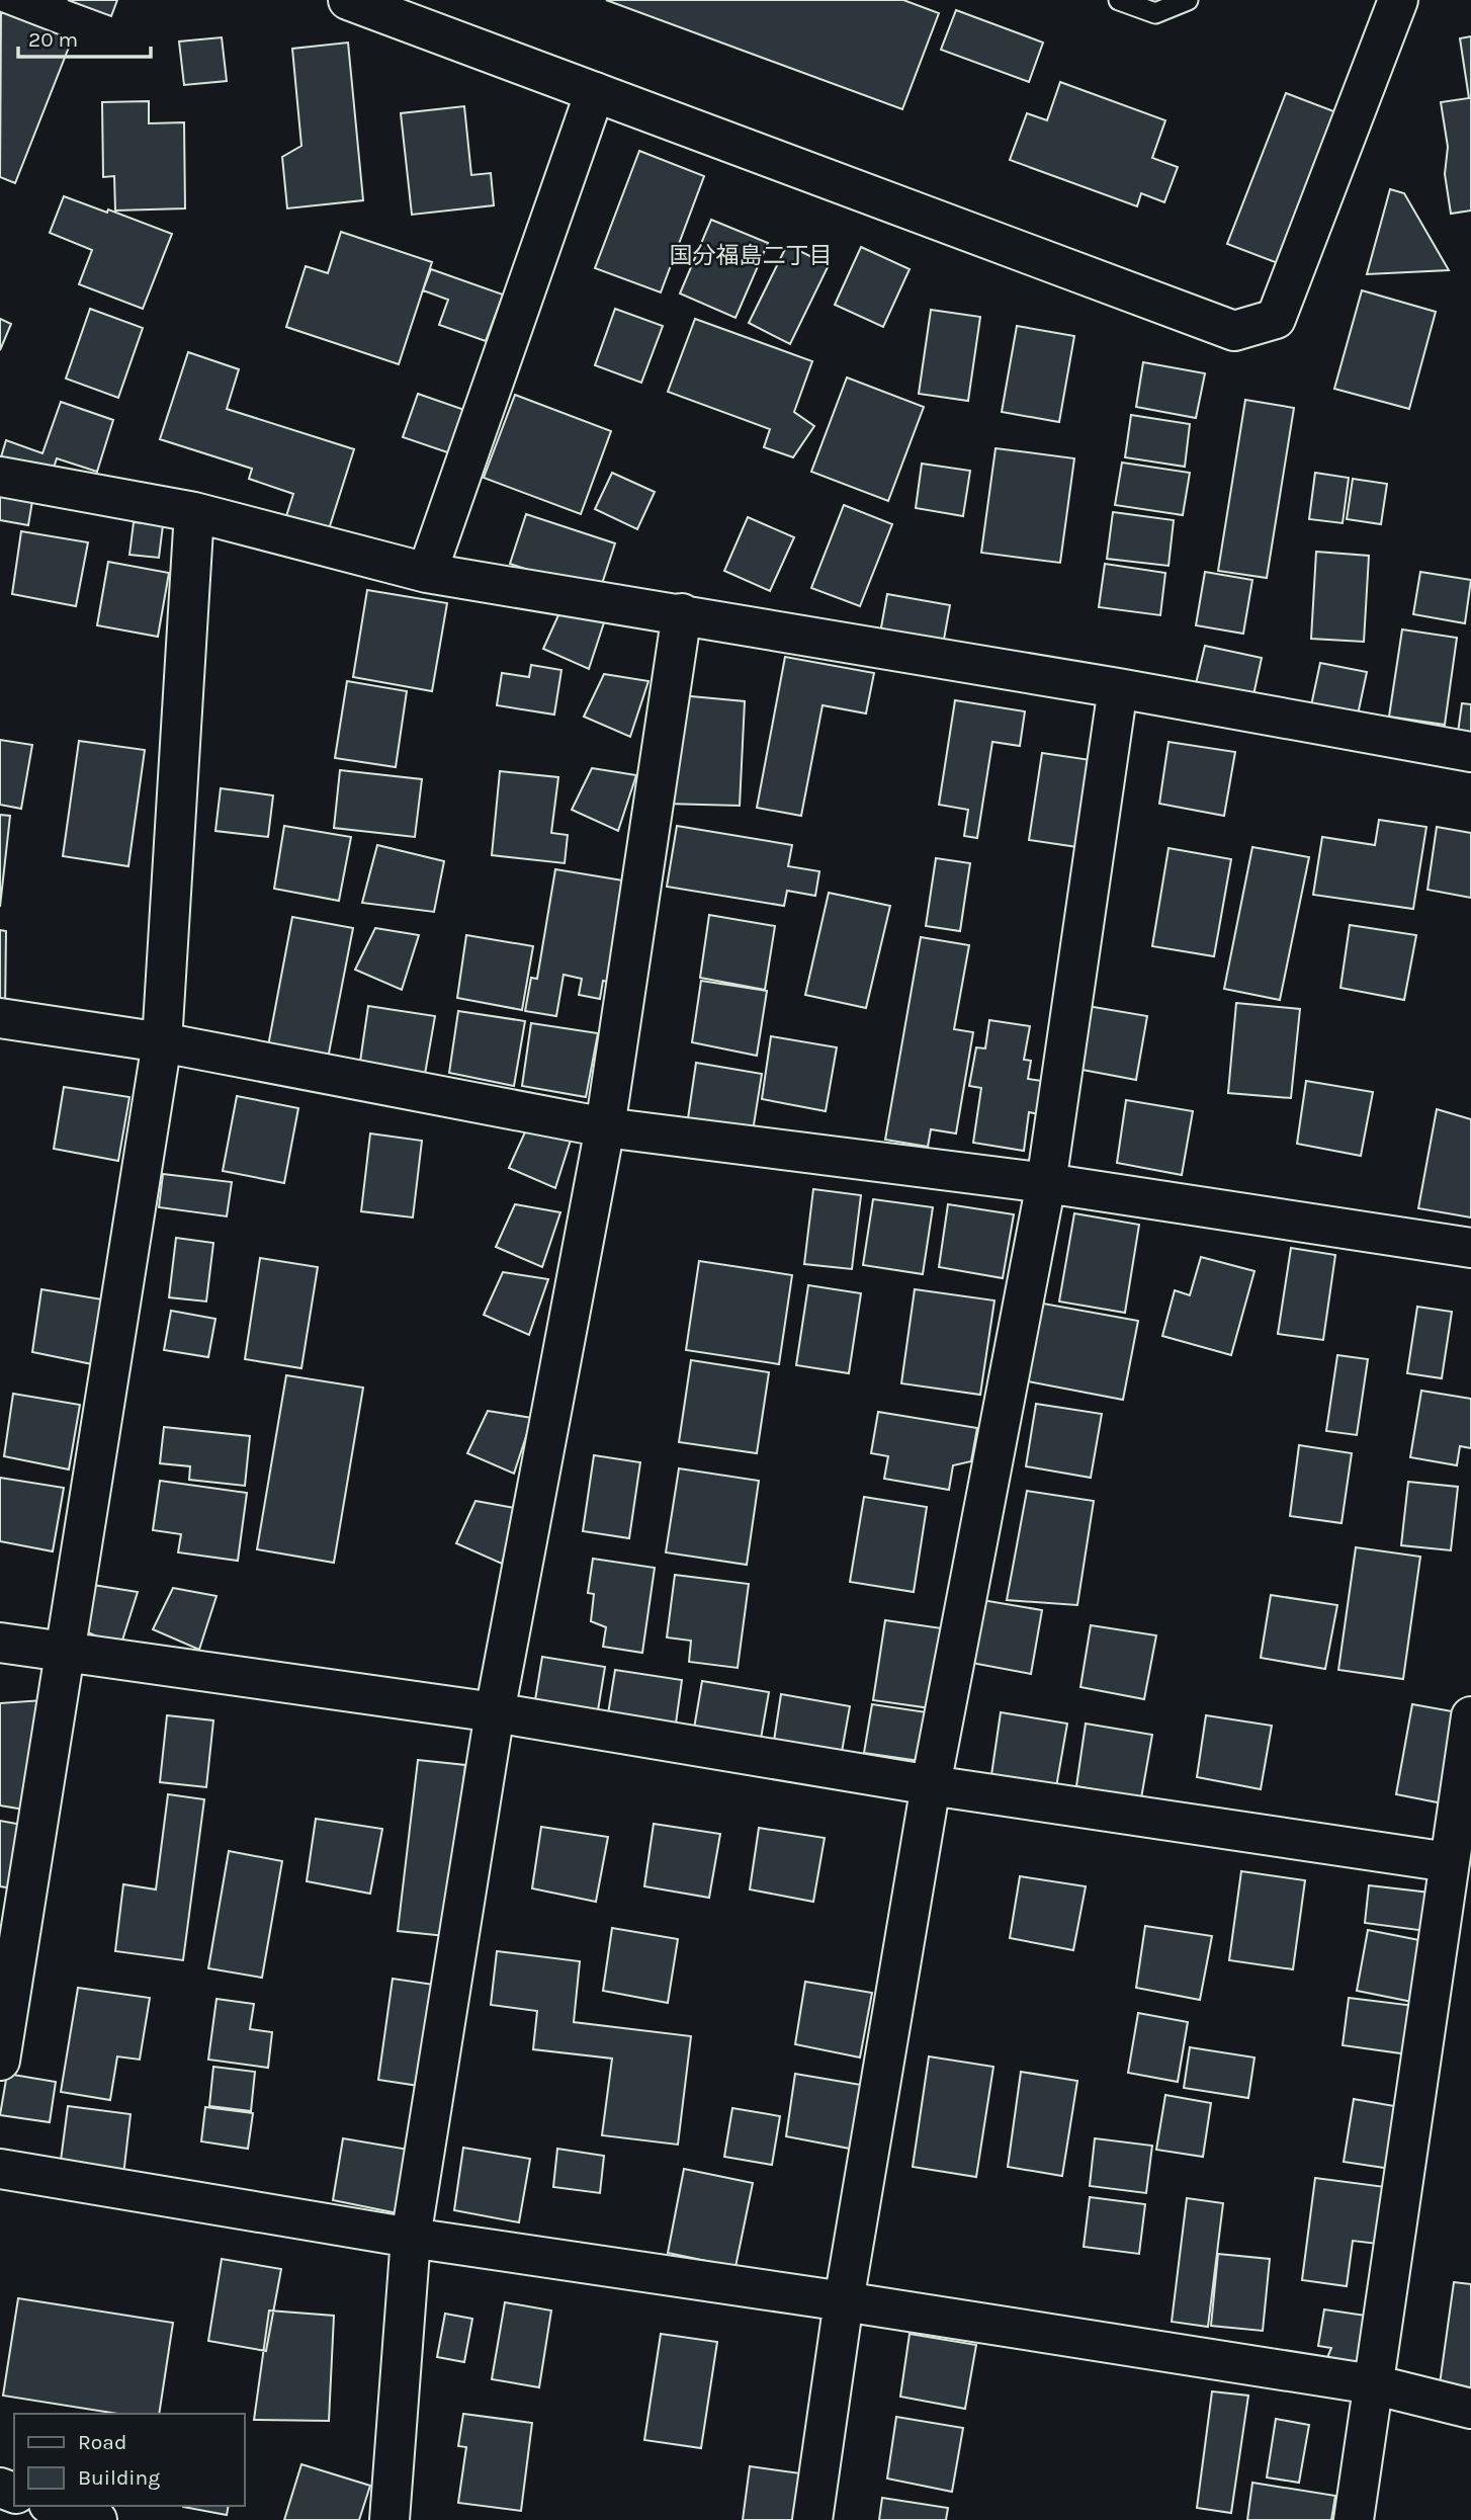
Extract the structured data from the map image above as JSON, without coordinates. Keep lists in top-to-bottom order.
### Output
{
  "districts": ["国分福島二丁目"],
  "legend": ["Road", "Building"],
  "scale_bar": "20 m"
}
